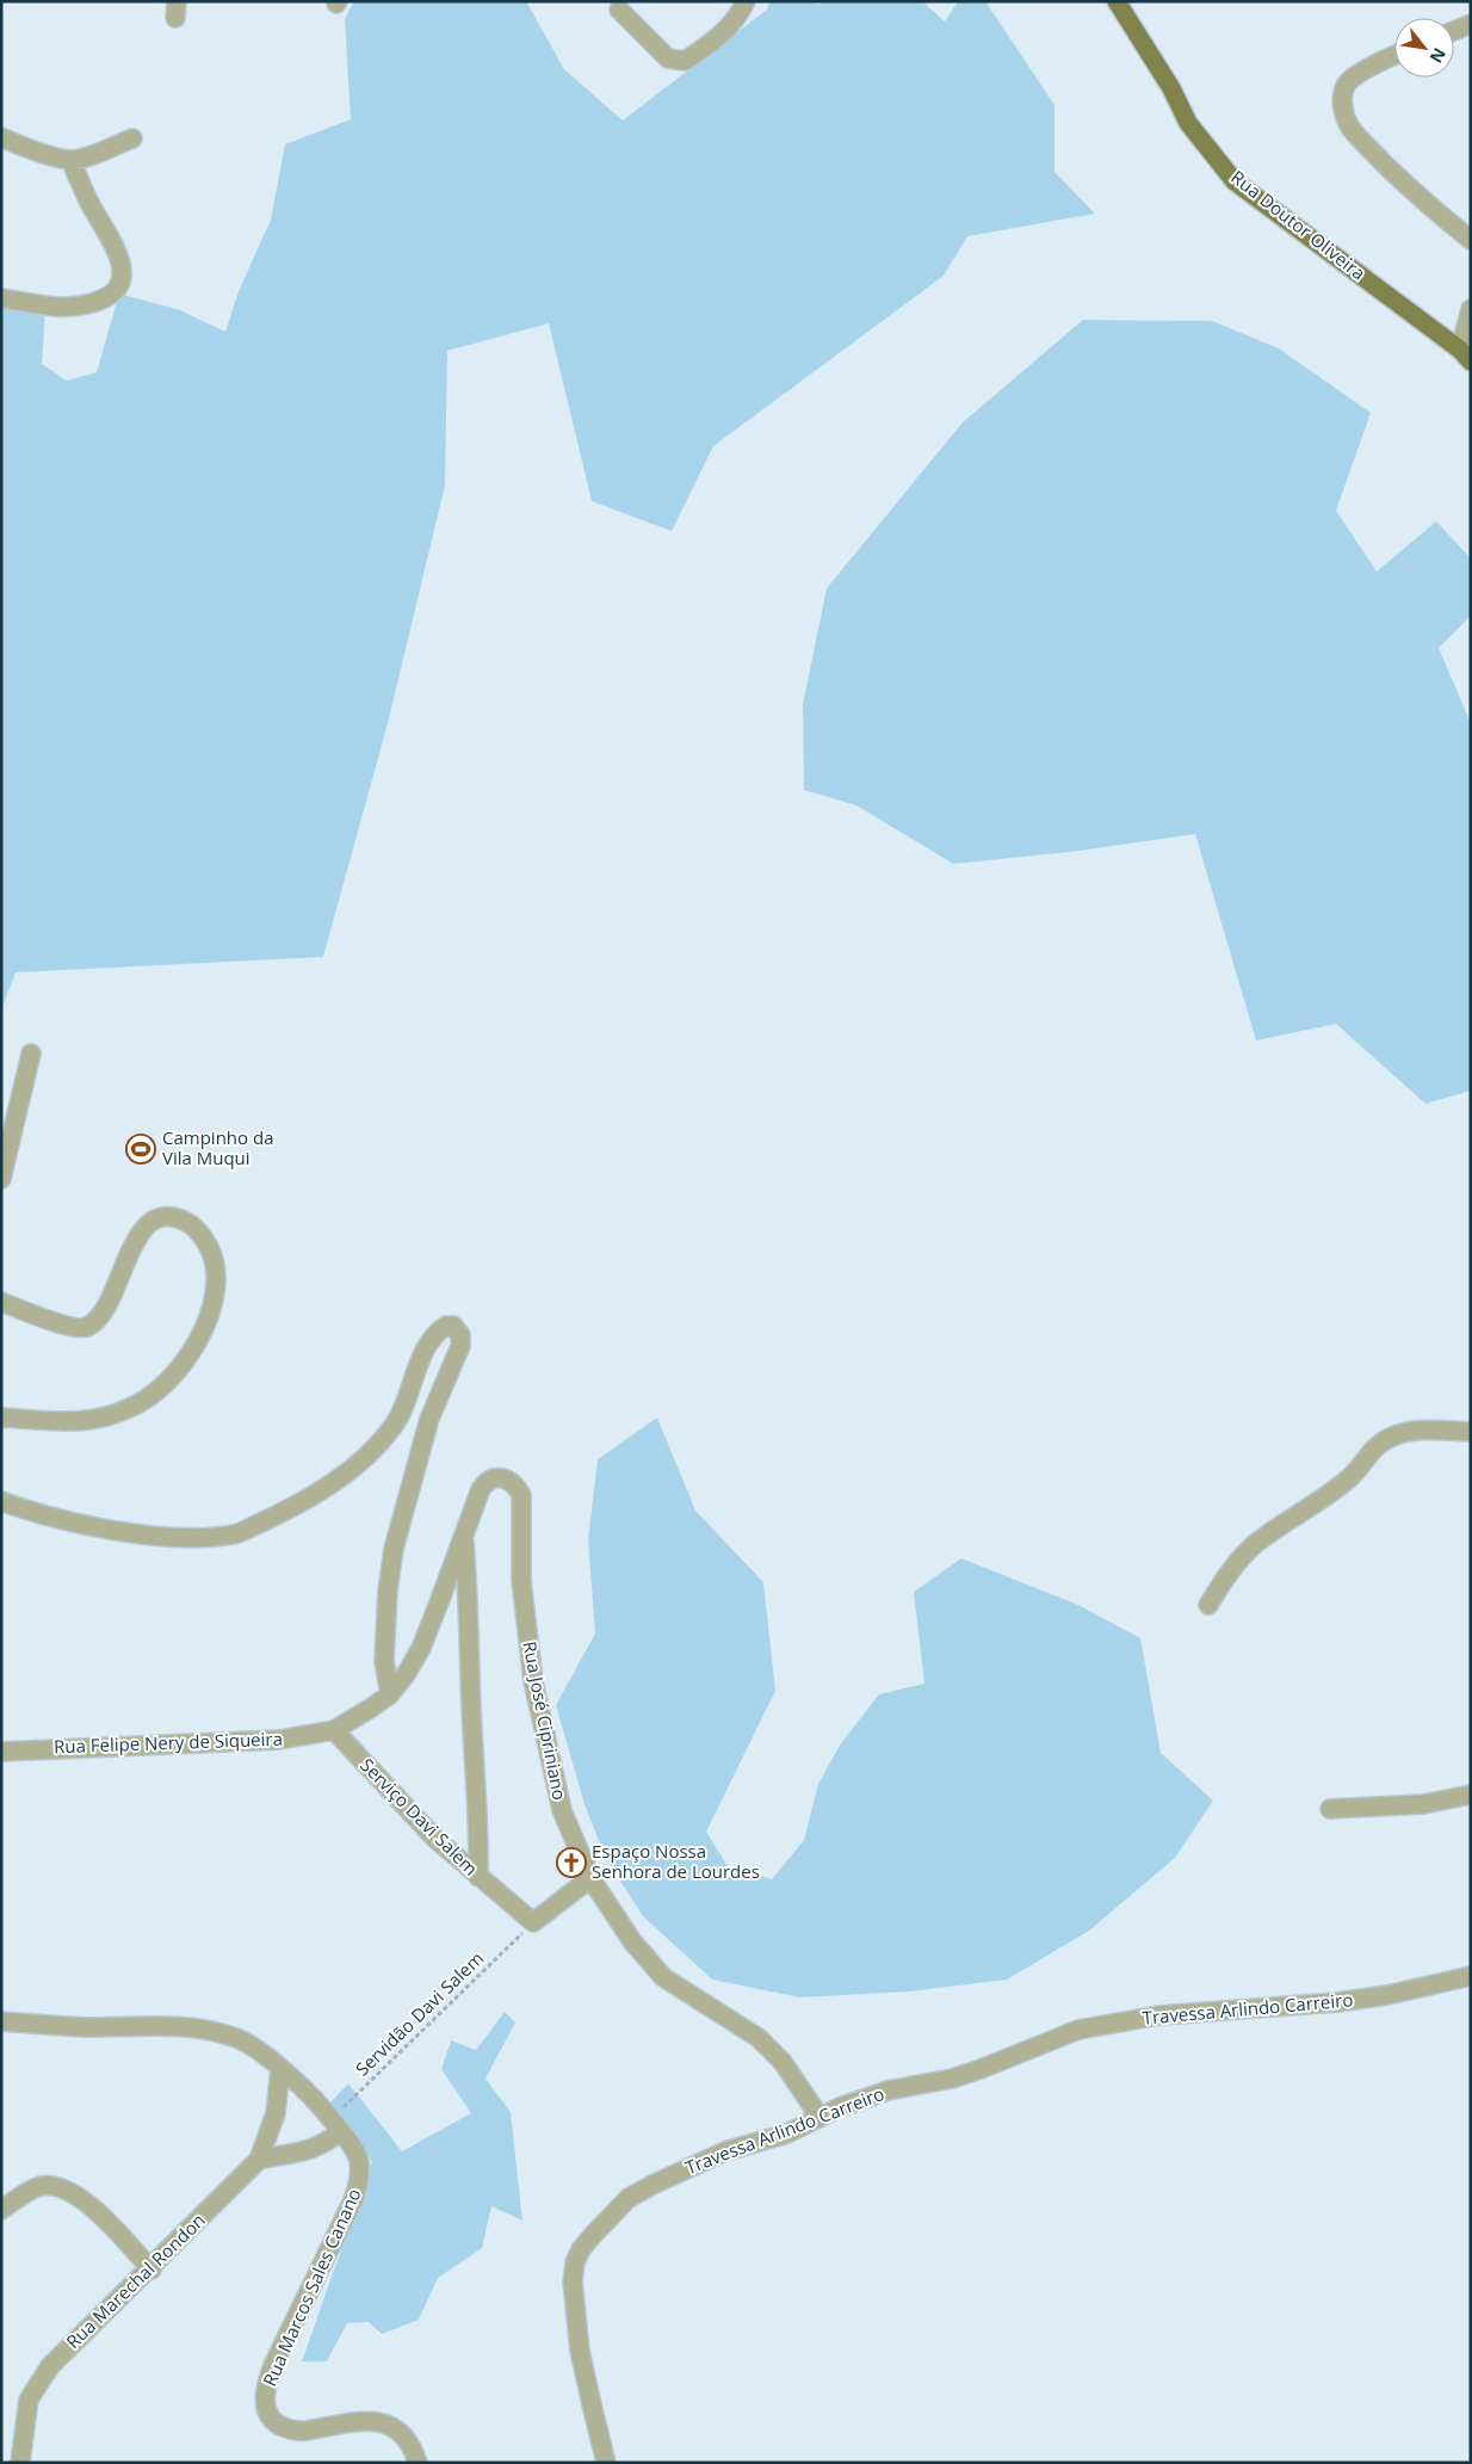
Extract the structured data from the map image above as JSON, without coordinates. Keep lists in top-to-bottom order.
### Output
{
  "streets": {
    "main road": ["Rua Doutor Oliveira"],
    "street": [
      "Rua José Cipriniano",
      "Rua Felipe Nery de Siqueira",
      "Serviço Davi Salem",
      "Travessa Arlindo Carreiro",
      "Rua Marechal Rondon",
      "Rua Marcos Sales Canano"
    ],
    "path": ["Servidão Davi Salem"]
  },
  "crossings": [
    ["Rua José Cipriniano", "Rua Felipe Nery de Siqueira"],
    ["Rua José Cipriniano", "Serviço Davi Salem"],
    ["Rua José Cipriniano", "Travessa Arlindo Carreiro"],
    ["Rua Felipe Nery de Siqueira", "Serviço Davi Salem"],
    ["Serviço Davi Salem", "Servidão Davi Salem"],
    ["Servidão Davi Salem", "Rua Marcos Sales Canano"],
    ["Rua Marechal Rondon", "Rua Marcos Sales Canano"]
  ],
  "places": {
    "sports": ["Campinho da Vila Muqui"],
    "church": ["Espaço Nossa Senhora de Lourdes"]
  },
  "north": "bottom right"
}
